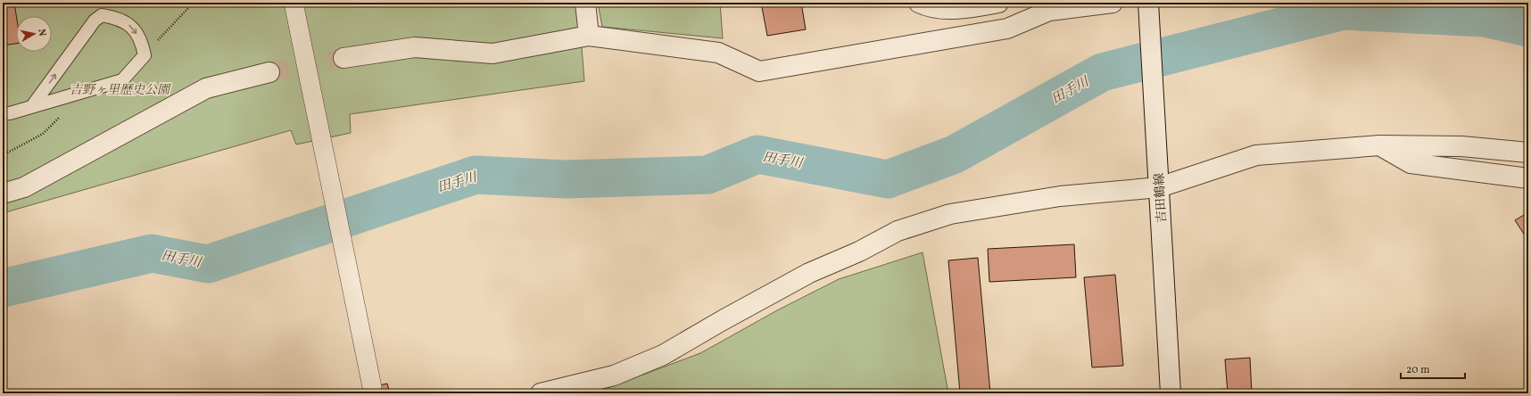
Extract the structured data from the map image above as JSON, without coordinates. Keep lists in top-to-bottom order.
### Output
{
  "streets": {
    "street": ["吉田鶴線"]
  },
  "water": ["田手川"],
  "parks": ["吉野ヶ里歴史公園"],
  "scale_bar": "20 m",
  "north": "right"
}
